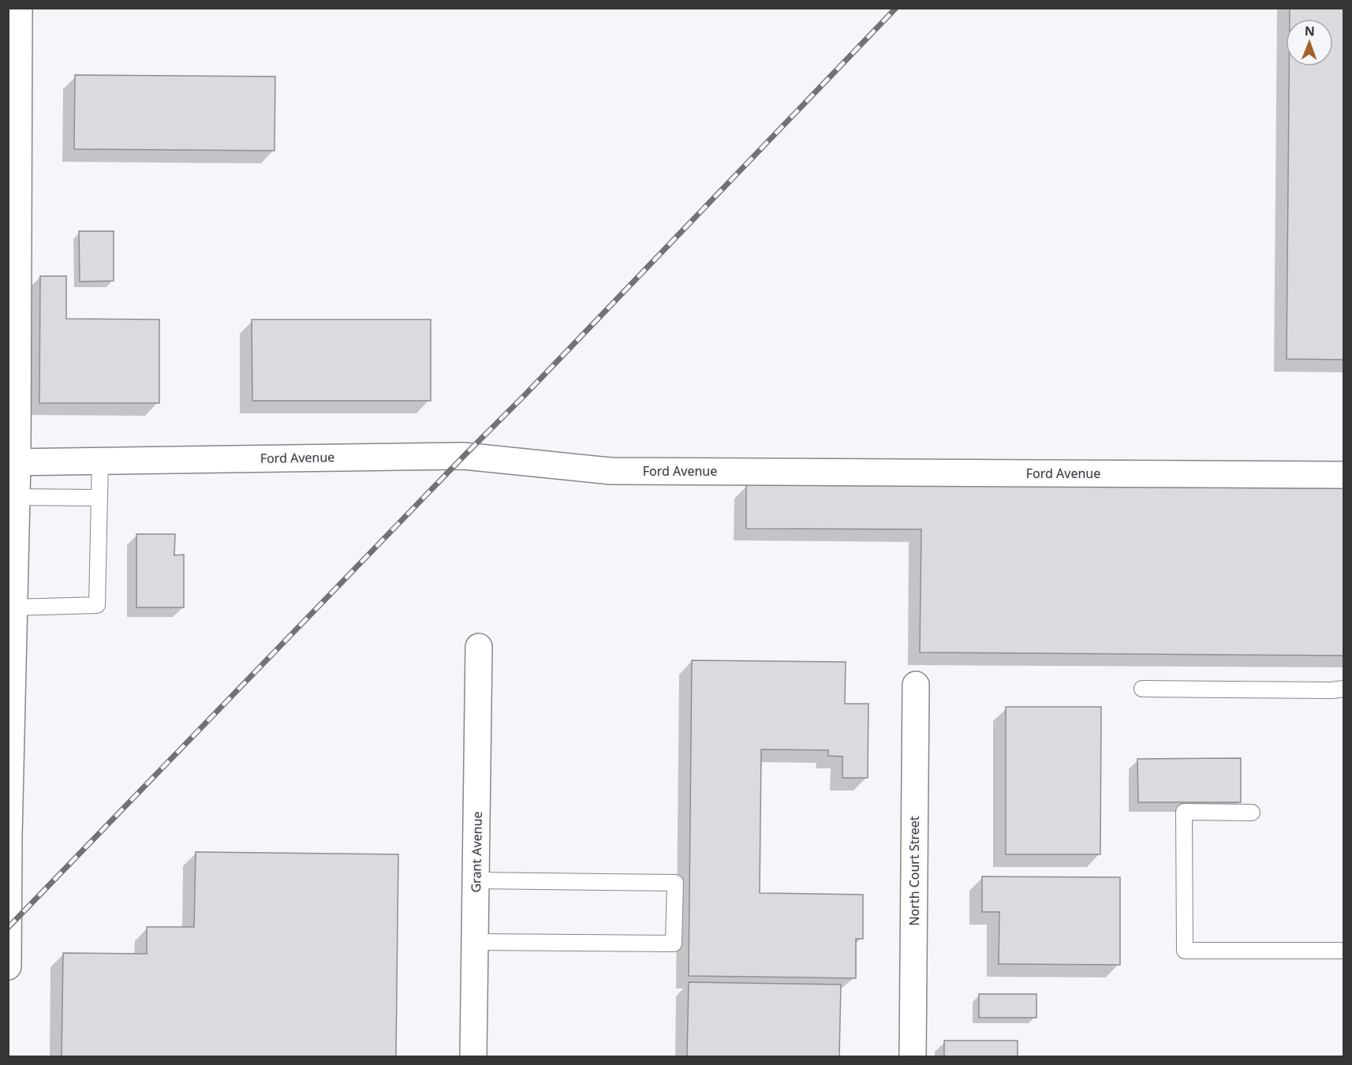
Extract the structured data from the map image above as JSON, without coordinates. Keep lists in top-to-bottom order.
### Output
{
  "streets": {
    "street": ["Ford Avenue", "Grant Avenue", "North Court Street"]
  },
  "north": "top"
}
